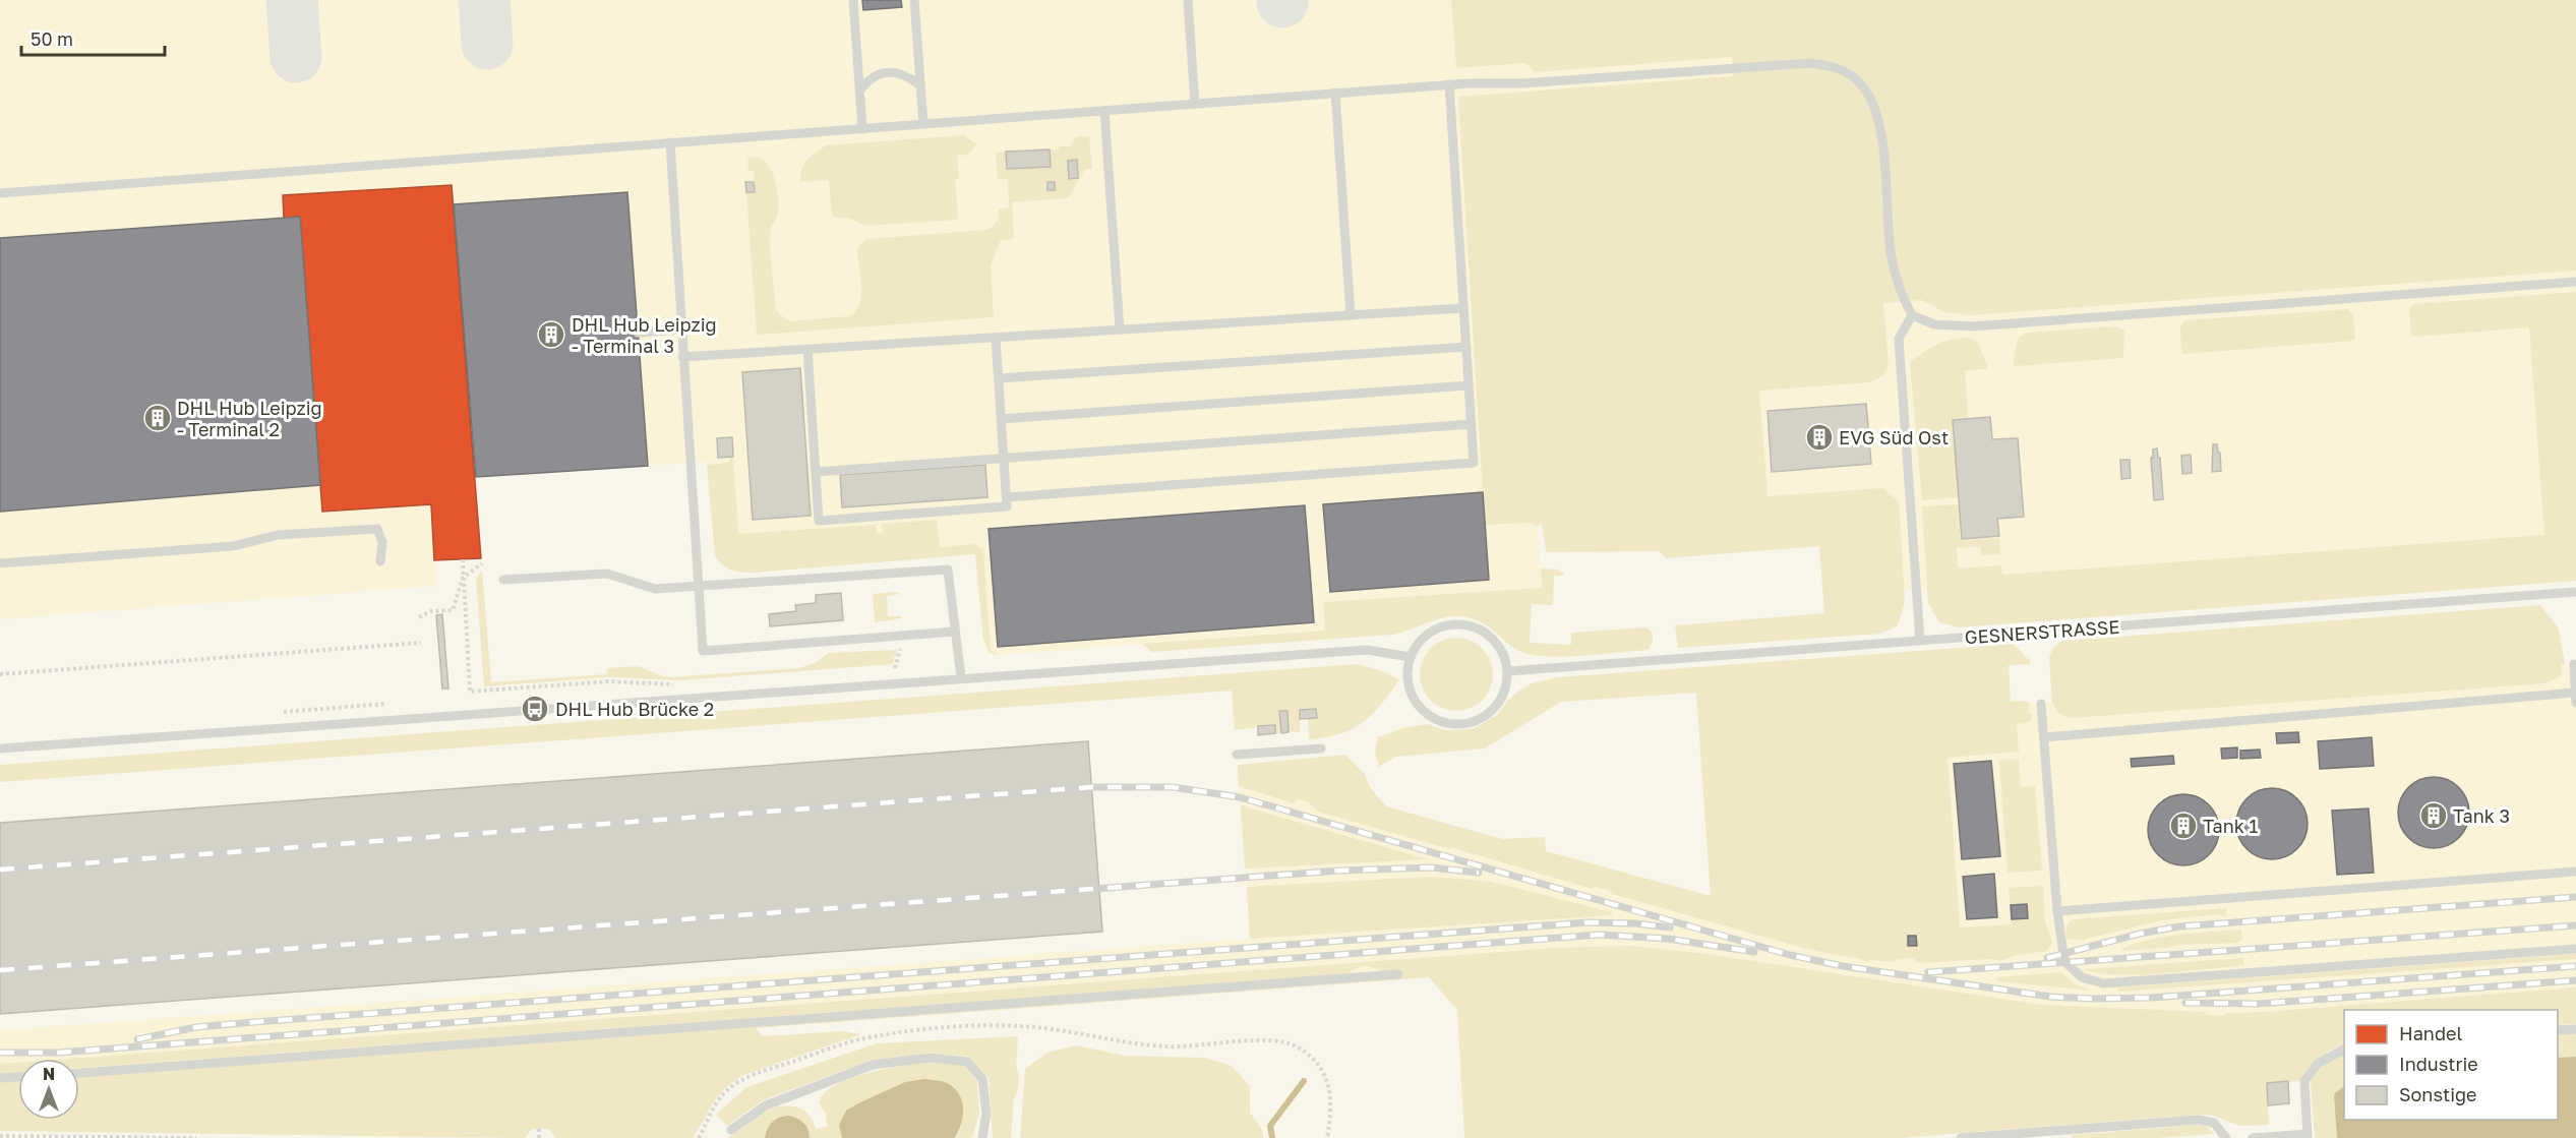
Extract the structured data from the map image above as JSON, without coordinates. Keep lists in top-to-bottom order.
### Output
{
  "streets": {
    "lane": ["GESNERSTRASSE"]
  },
  "places": {
    "building": [
      "DHL Hub Leipzig - Terminal 3",
      "DHL Hub Leipzig - Terminal 2",
      "EVG Süd Ost",
      "Tank 3",
      "Tank 1"
    ],
    "bus stop": ["DHL Hub Brücke 2"]
  },
  "legend": ["Handel", "Industrie", "Sonstige"],
  "scale_bar": "50 m",
  "north": "top"
}
